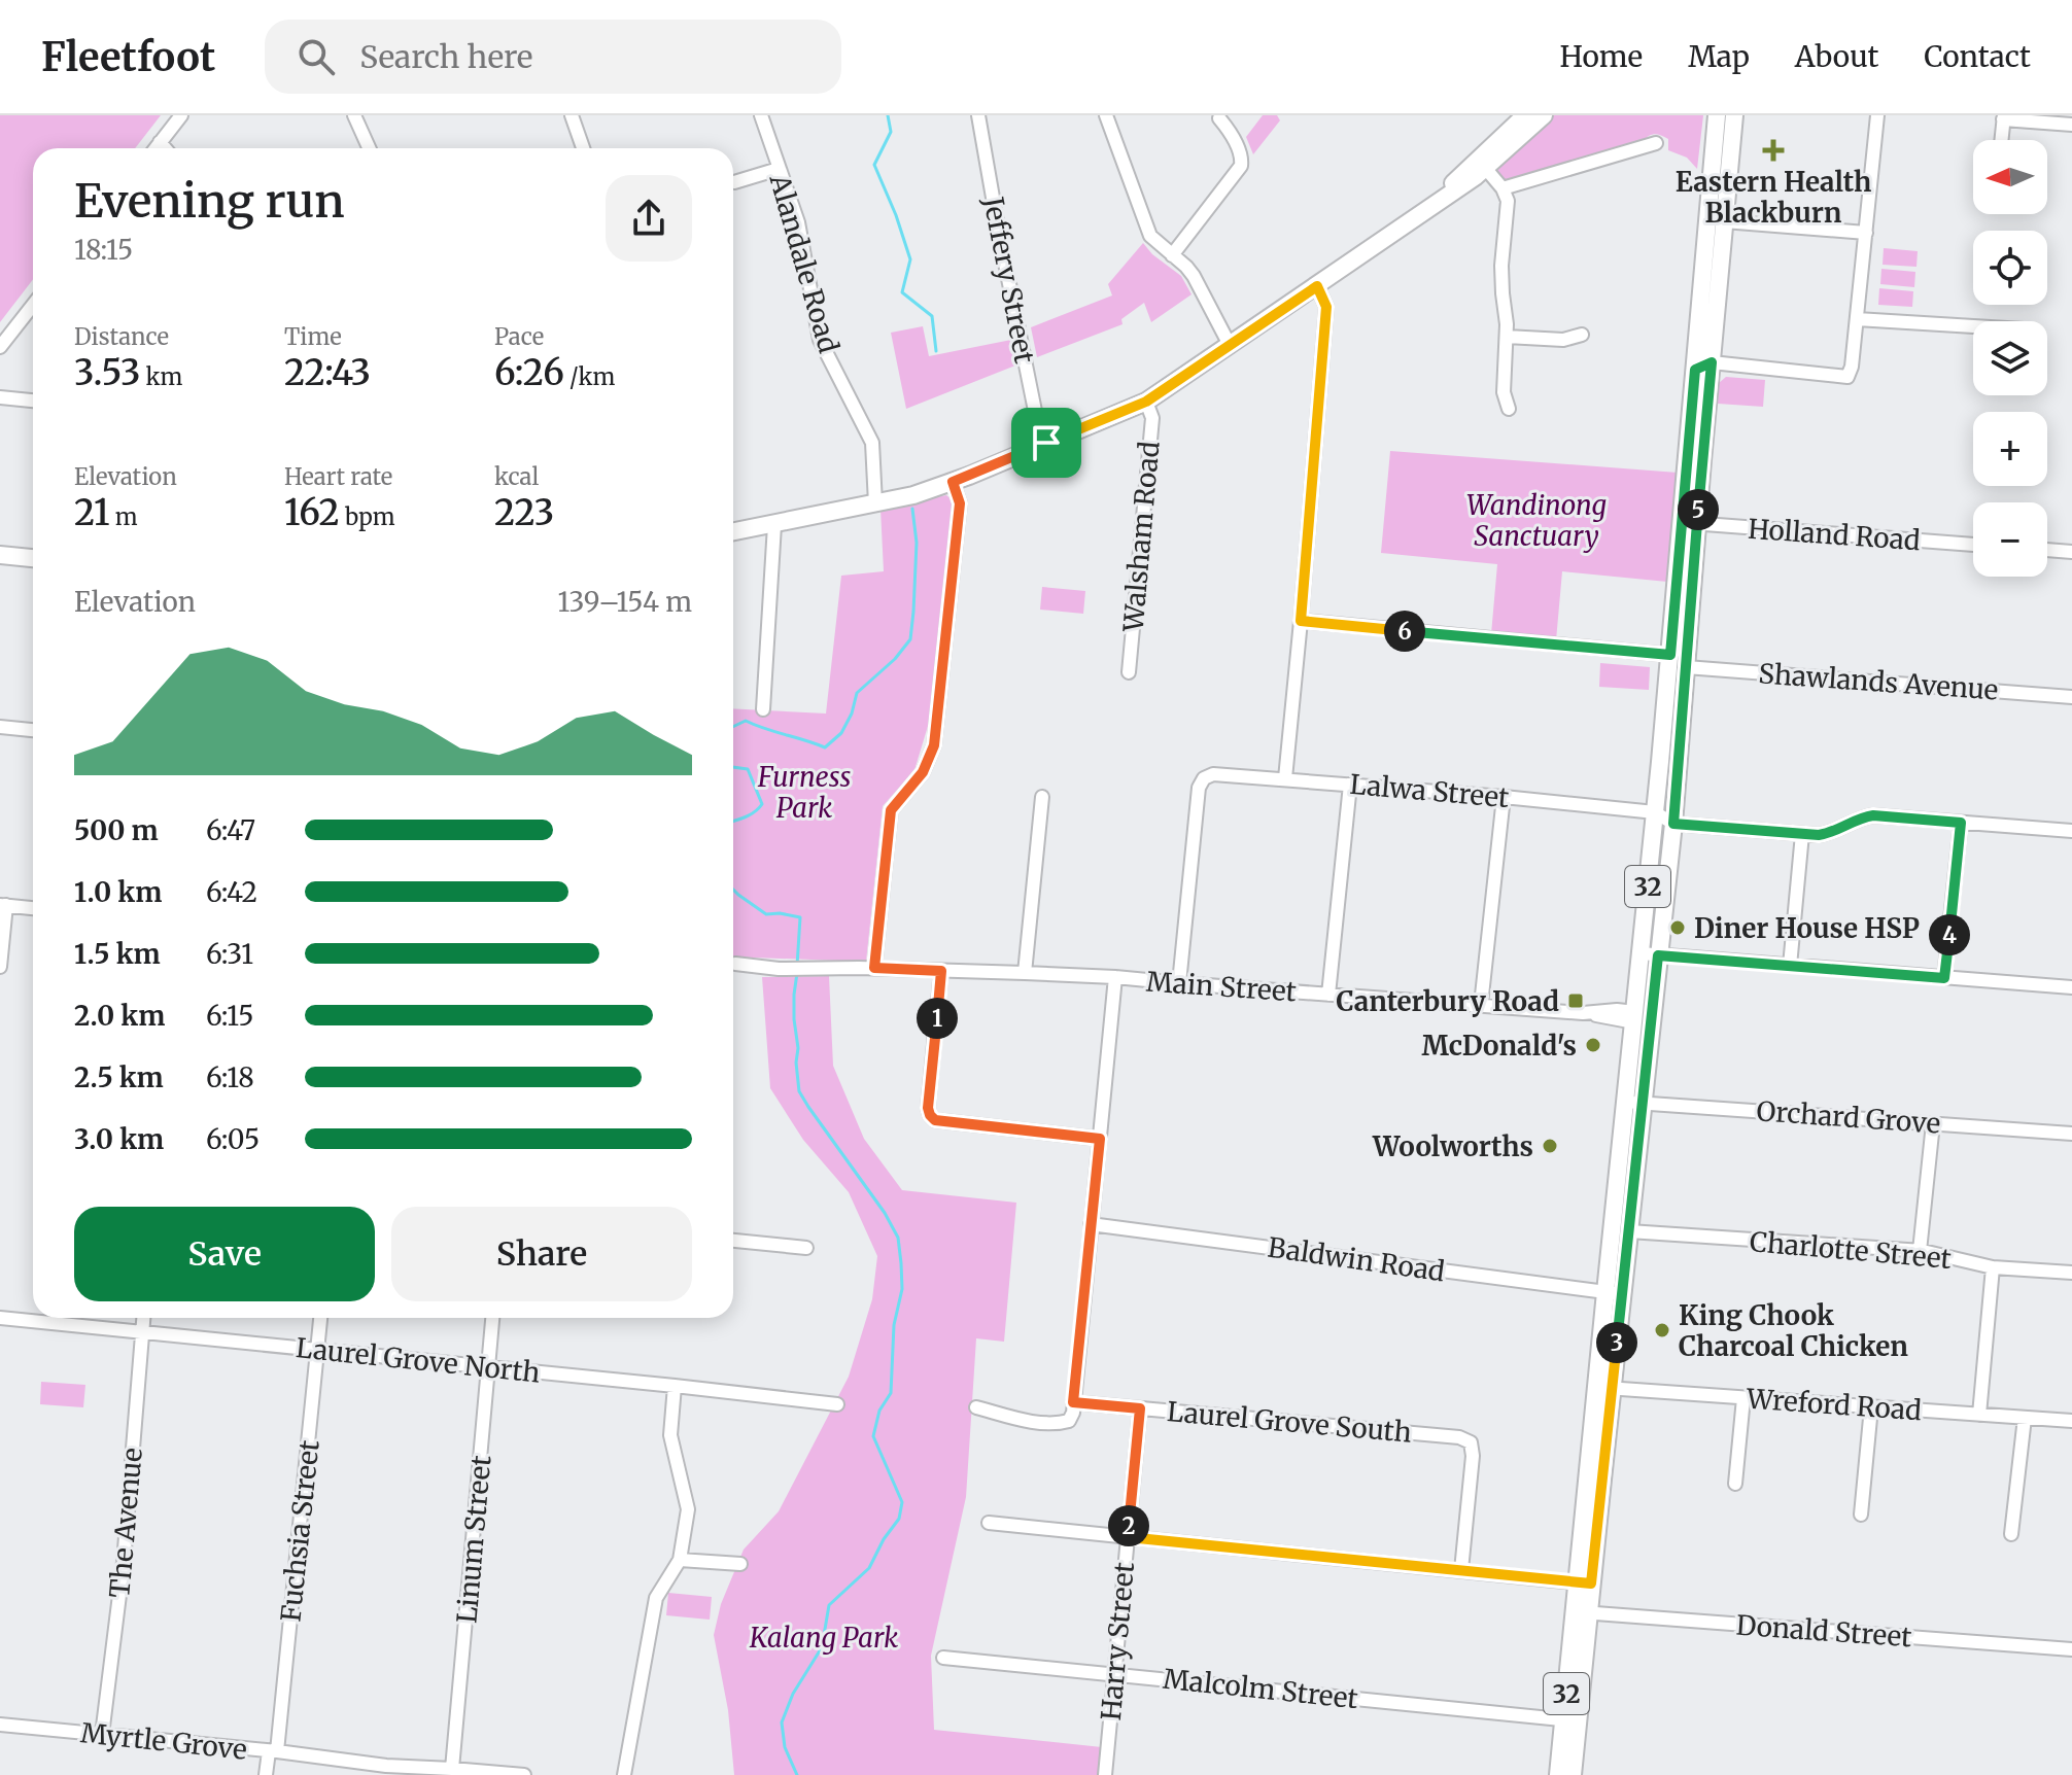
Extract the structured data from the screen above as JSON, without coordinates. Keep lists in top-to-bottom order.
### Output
{
  "streets": {
    "main road": ["32"],
    "street": [
      "Alandale Road",
      "Jeffery Street",
      "Holland Road",
      "Walsham Road",
      "Shawlands Avenue",
      "Lalwa Street",
      "Main Street",
      "Orchard Grove",
      "Charlotte Street",
      "Baldwin Road",
      "Laurel Grove North",
      "Wreford Road",
      "Laurel Grove South",
      "The Avenue",
      "Fuchsia Street",
      "Linum Street",
      "Donald Street",
      "Harry Street",
      "Malcolm Street",
      "Myrtle Grove"
    ]
  },
  "crossings": [
    ["Holland Road", "32"],
    ["Shawlands Avenue", "32"],
    ["Lalwa Street", "32"],
    ["Lalwa Street", "Main Street"],
    ["32", "Main Street"],
    ["32", "Orchard Grove"],
    ["32", "Charlotte Street"],
    ["32", "Baldwin Road"],
    ["32", "Wreford Road"],
    ["32", "Donald Street"],
    ["32", "Malcolm Street"],
    ["Laurel Grove North", "The Avenue"],
    ["Laurel Grove North", "Fuchsia Street"],
    ["Laurel Grove North", "Linum Street"],
    ["Laurel Grove South", "Harry Street"],
    ["The Avenue", "Myrtle Grove"],
    ["Fuchsia Street", "Myrtle Grove"],
    ["Linum Street", "Myrtle Grove"],
    ["Harry Street", "Malcolm Street"]
  ],
  "parks": ["Wandinong Sanctuary", "Furness Park", "Kalang Park"],
  "places": {
    "health": ["Eastern Health Blackburn"],
    "other": [
      "Diner House HSP",
      "McDonald's",
      "Woolworths",
      "King Chook Charcoal Chicken"
    ],
    "transit": ["Canterbury Road"]
  },
  "north": "left",
  "page": {
    "header": "Fleetfoot",
    "search": "Search here",
    "nav": [
      "Home",
      "Map",
      "About",
      "Contact"
    ],
    "map_buttons": ["+", "−"],
    "heading": ["Evening run", "18:15"],
    "stats": [
      ["Distance", "3.53 km"],
      ["Time", "22:43"],
      ["Pace", "6:26 /km"],
      ["Elevation", "21 m"],
      ["Heart rate", "162 bpm"],
      ["kcal", "223"]
    ],
    "pins": [
      "5",
      "6",
      "4",
      "1",
      "3",
      "2"
    ],
    "chart": ["Elevation", "139–154 m"],
    "list": [
      {
        "name": "500 m",
        "note": "6:47"
      },
      {
        "name": "1.0 km",
        "note": "6:42"
      },
      {
        "name": "1.5 km",
        "note": "6:31"
      },
      {
        "name": "2.0 km",
        "note": "6:15"
      },
      {
        "name": "2.5 km",
        "note": "6:18"
      },
      {
        "name": "3.0 km",
        "note": "6:05"
      }
    ],
    "buttons": ["Save", "Share"]
  }
}
